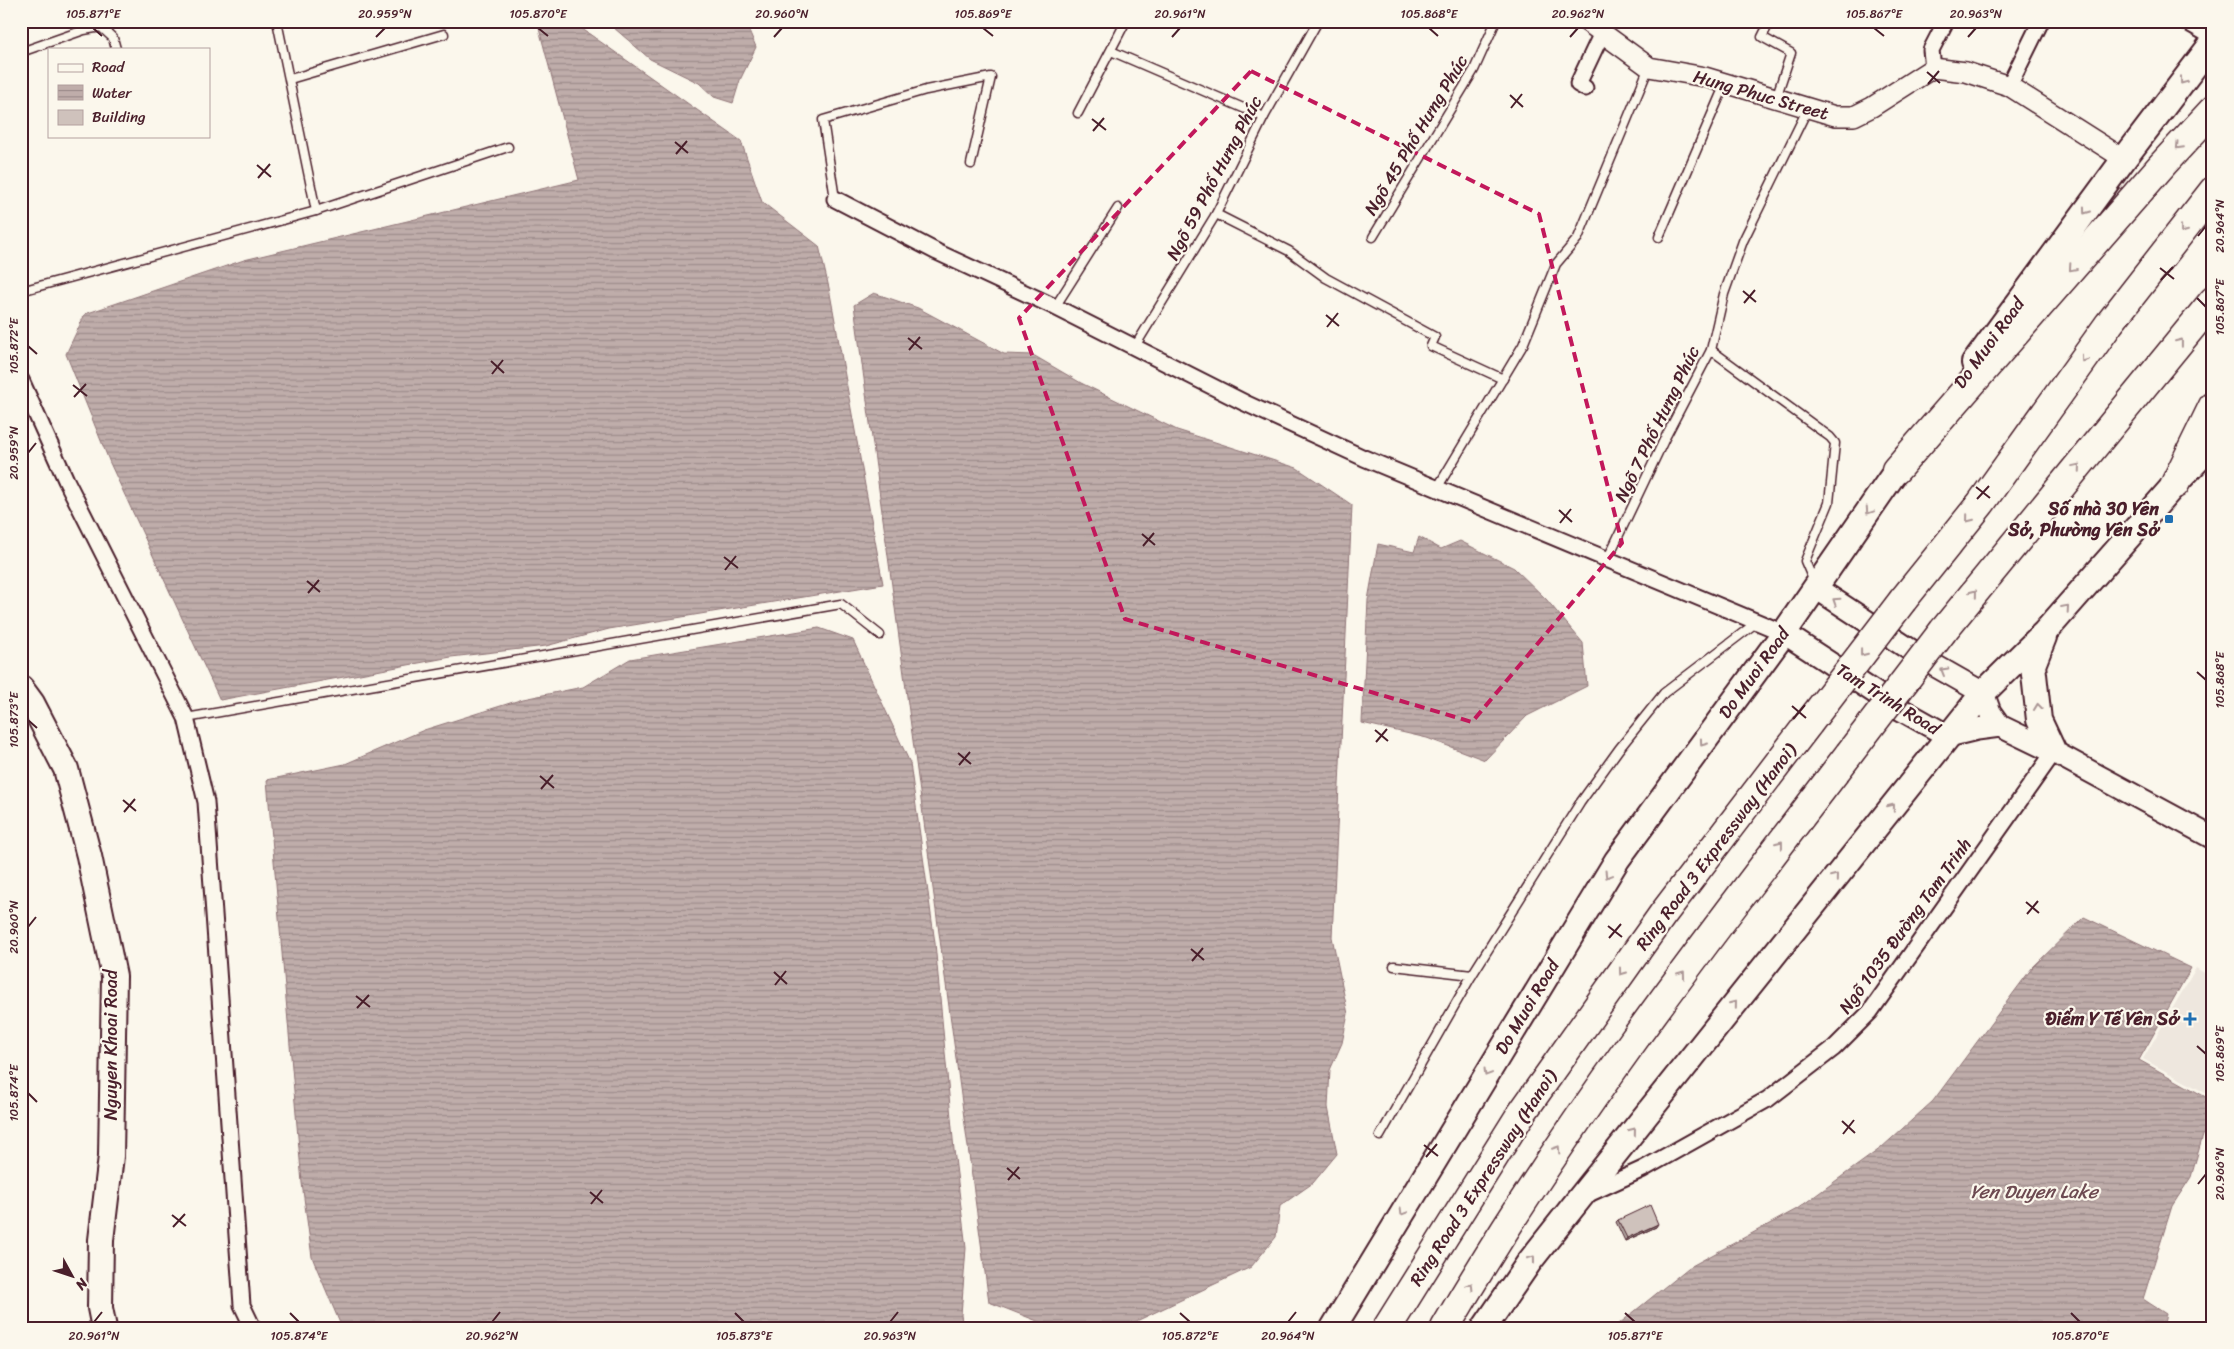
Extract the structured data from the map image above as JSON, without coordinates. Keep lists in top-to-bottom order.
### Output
{
  "streets": {
    "highway": ["Ring Road 3 Expressway (Hanoi)"],
    "main road": ["Do Muoi Road", "Tam Trinh Road", "Nguyen Khoai Road"],
    "street": ["Hung Phuc Street", "Ngõ 1035 Đường Tam Trinh"],
    "lane": ["Ngõ 45 Phố Hưng Phúc", "Ngõ 59 Phố Hưng Phúc", "Ngõ 7 Phố Hưng Phúc"]
  },
  "crossings": [
    ["Hung Phuc Street", "Ngõ 7 Phố Hưng Phúc"],
    ["Do Muoi Road", "Tam Trinh Road"]
  ],
  "water": ["Yen Duyen Lake"],
  "places": {
    "transit": ["Số nhà 30 Yên Sở, Phường Yên Sở"],
    "health": ["Điểm Y Tế Yên Sở"]
  },
  "legend": ["Road", "Water", "Building"],
  "north": "bottom right",
  "coordinates": [
    "105.871°E",
    "20.959°N",
    "105.870°E",
    "20.960°N",
    "105.869°E",
    "20.961°N",
    "105.868°E",
    "20.962°N",
    "105.867°E",
    "20.963°N",
    "20.964°N",
    "105.872°E",
    "105.873°E",
    "105.874°E",
    "20.966°N"
  ]
}
